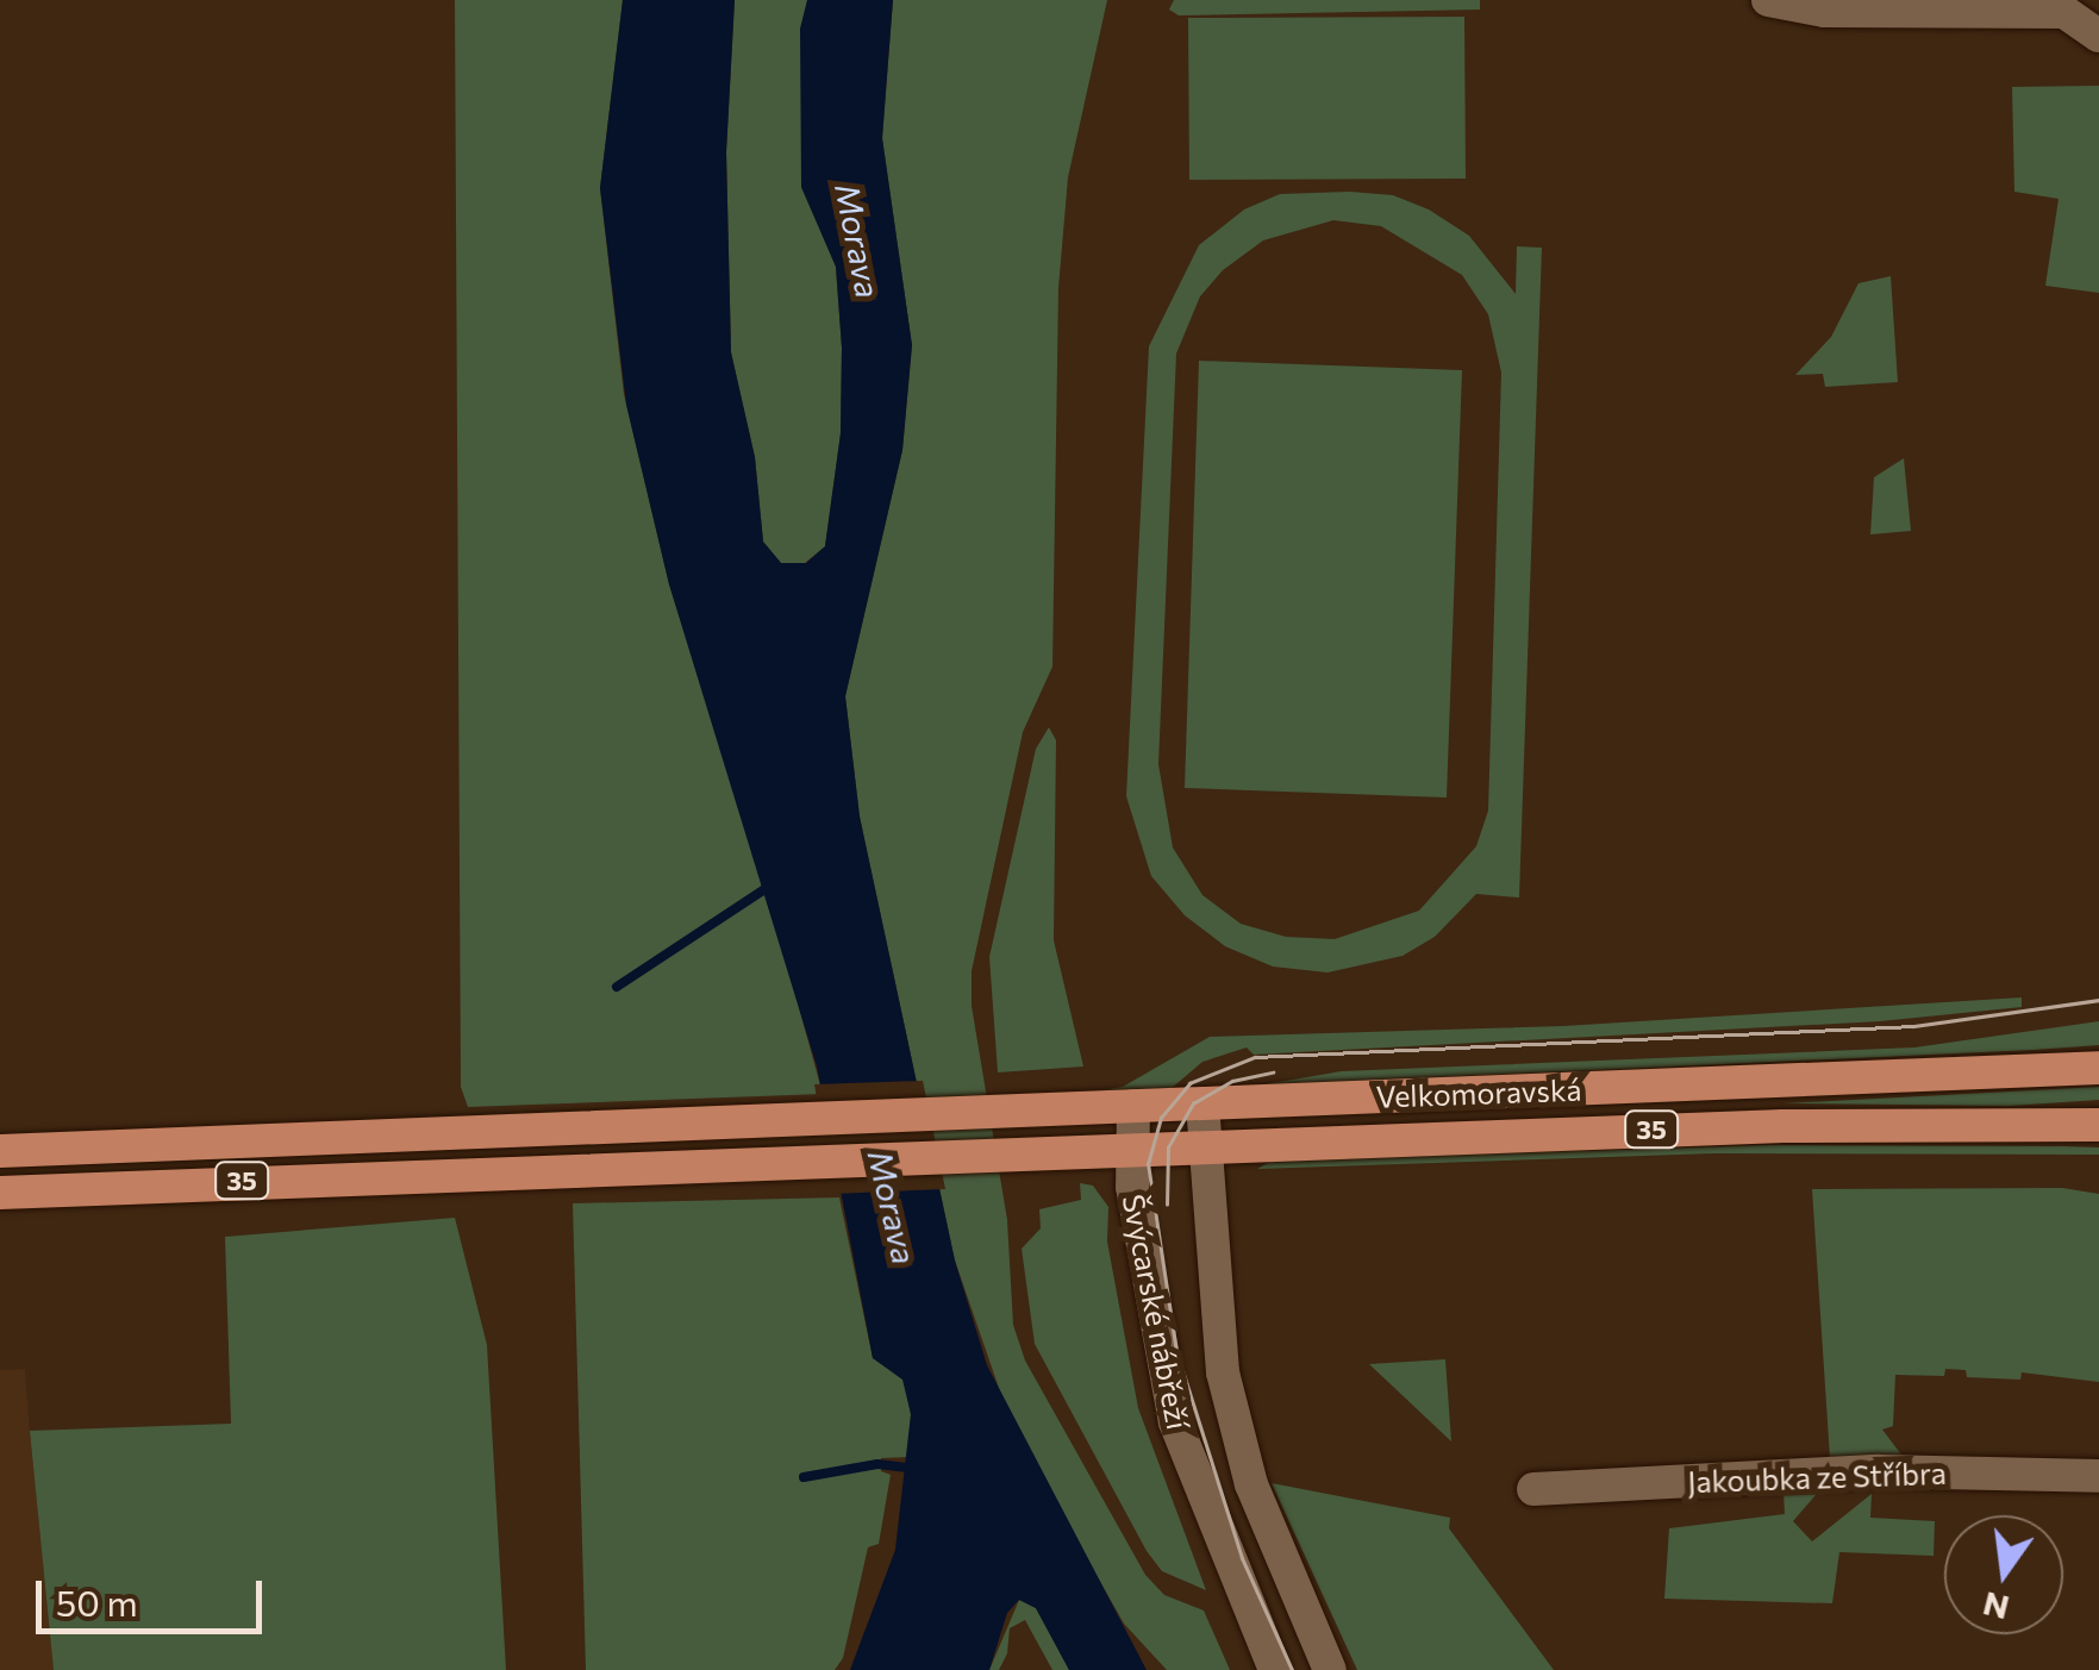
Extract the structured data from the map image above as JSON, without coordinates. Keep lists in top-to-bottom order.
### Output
{
  "streets": {
    "main road": ["Velkomoravská", "35"],
    "street": ["Švýcarské nábřeží", "Jakoubka ze Stříbra"]
  },
  "crossings": [
    ["Velkomoravská", "Švýcarské nábřeží"]
  ],
  "water": ["Morava"],
  "scale_bar": "50 m",
  "north": "bottom"
}
